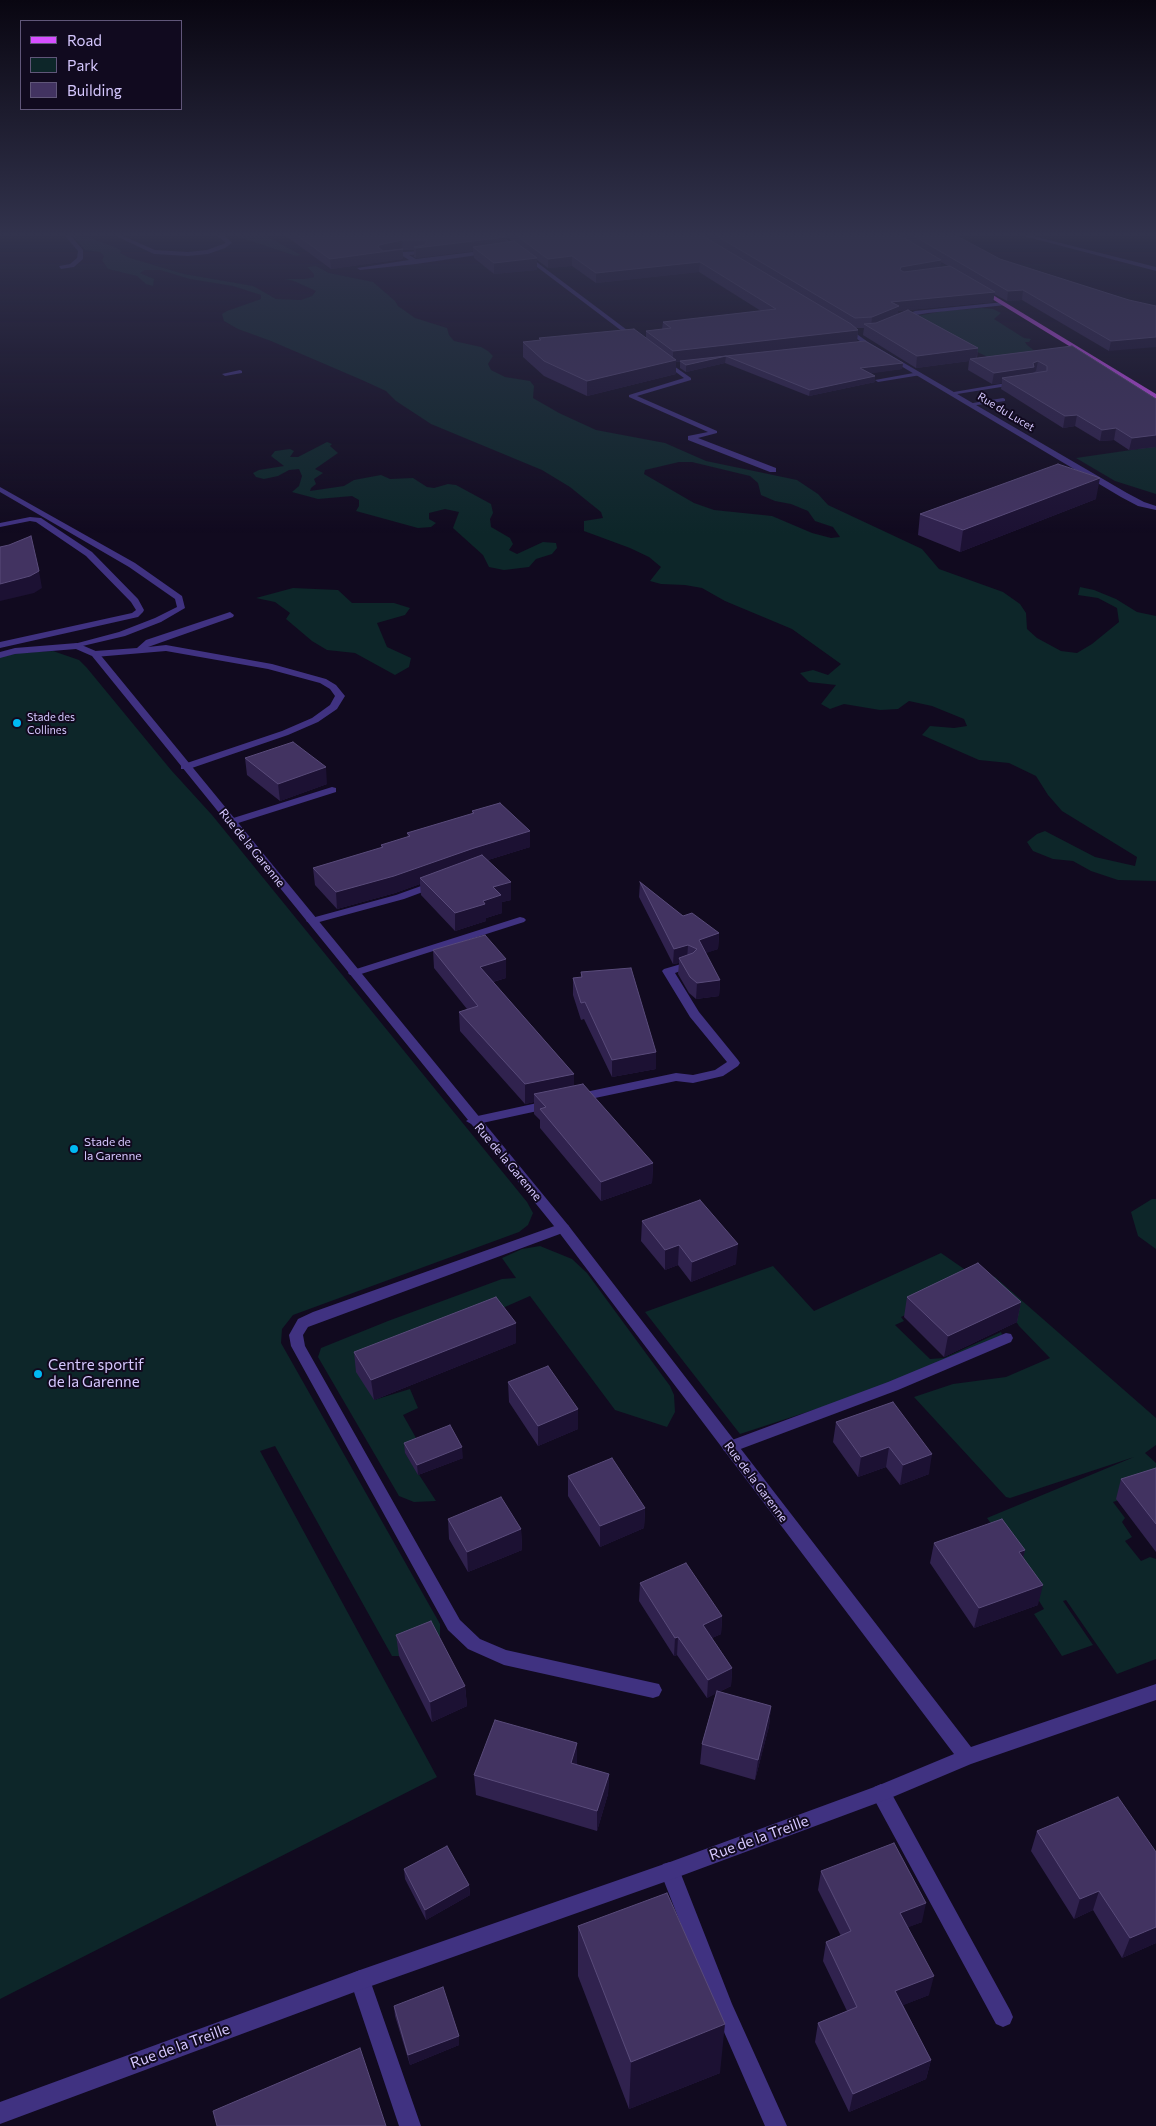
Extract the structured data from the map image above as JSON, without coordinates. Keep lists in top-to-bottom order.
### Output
{
  "streets": {
    "street": ["Rue du Lucet", "Rue de la Garenne", "Rue de la Treille"]
  },
  "crossings": [
    ["Rue de la Garenne", "Rue de la Treille"]
  ],
  "places": ["Stade des Collines", "Stade de la Garenne", "Centre sportif de la Garenne"],
  "legend": ["Road", "Park", "Building"]
}
